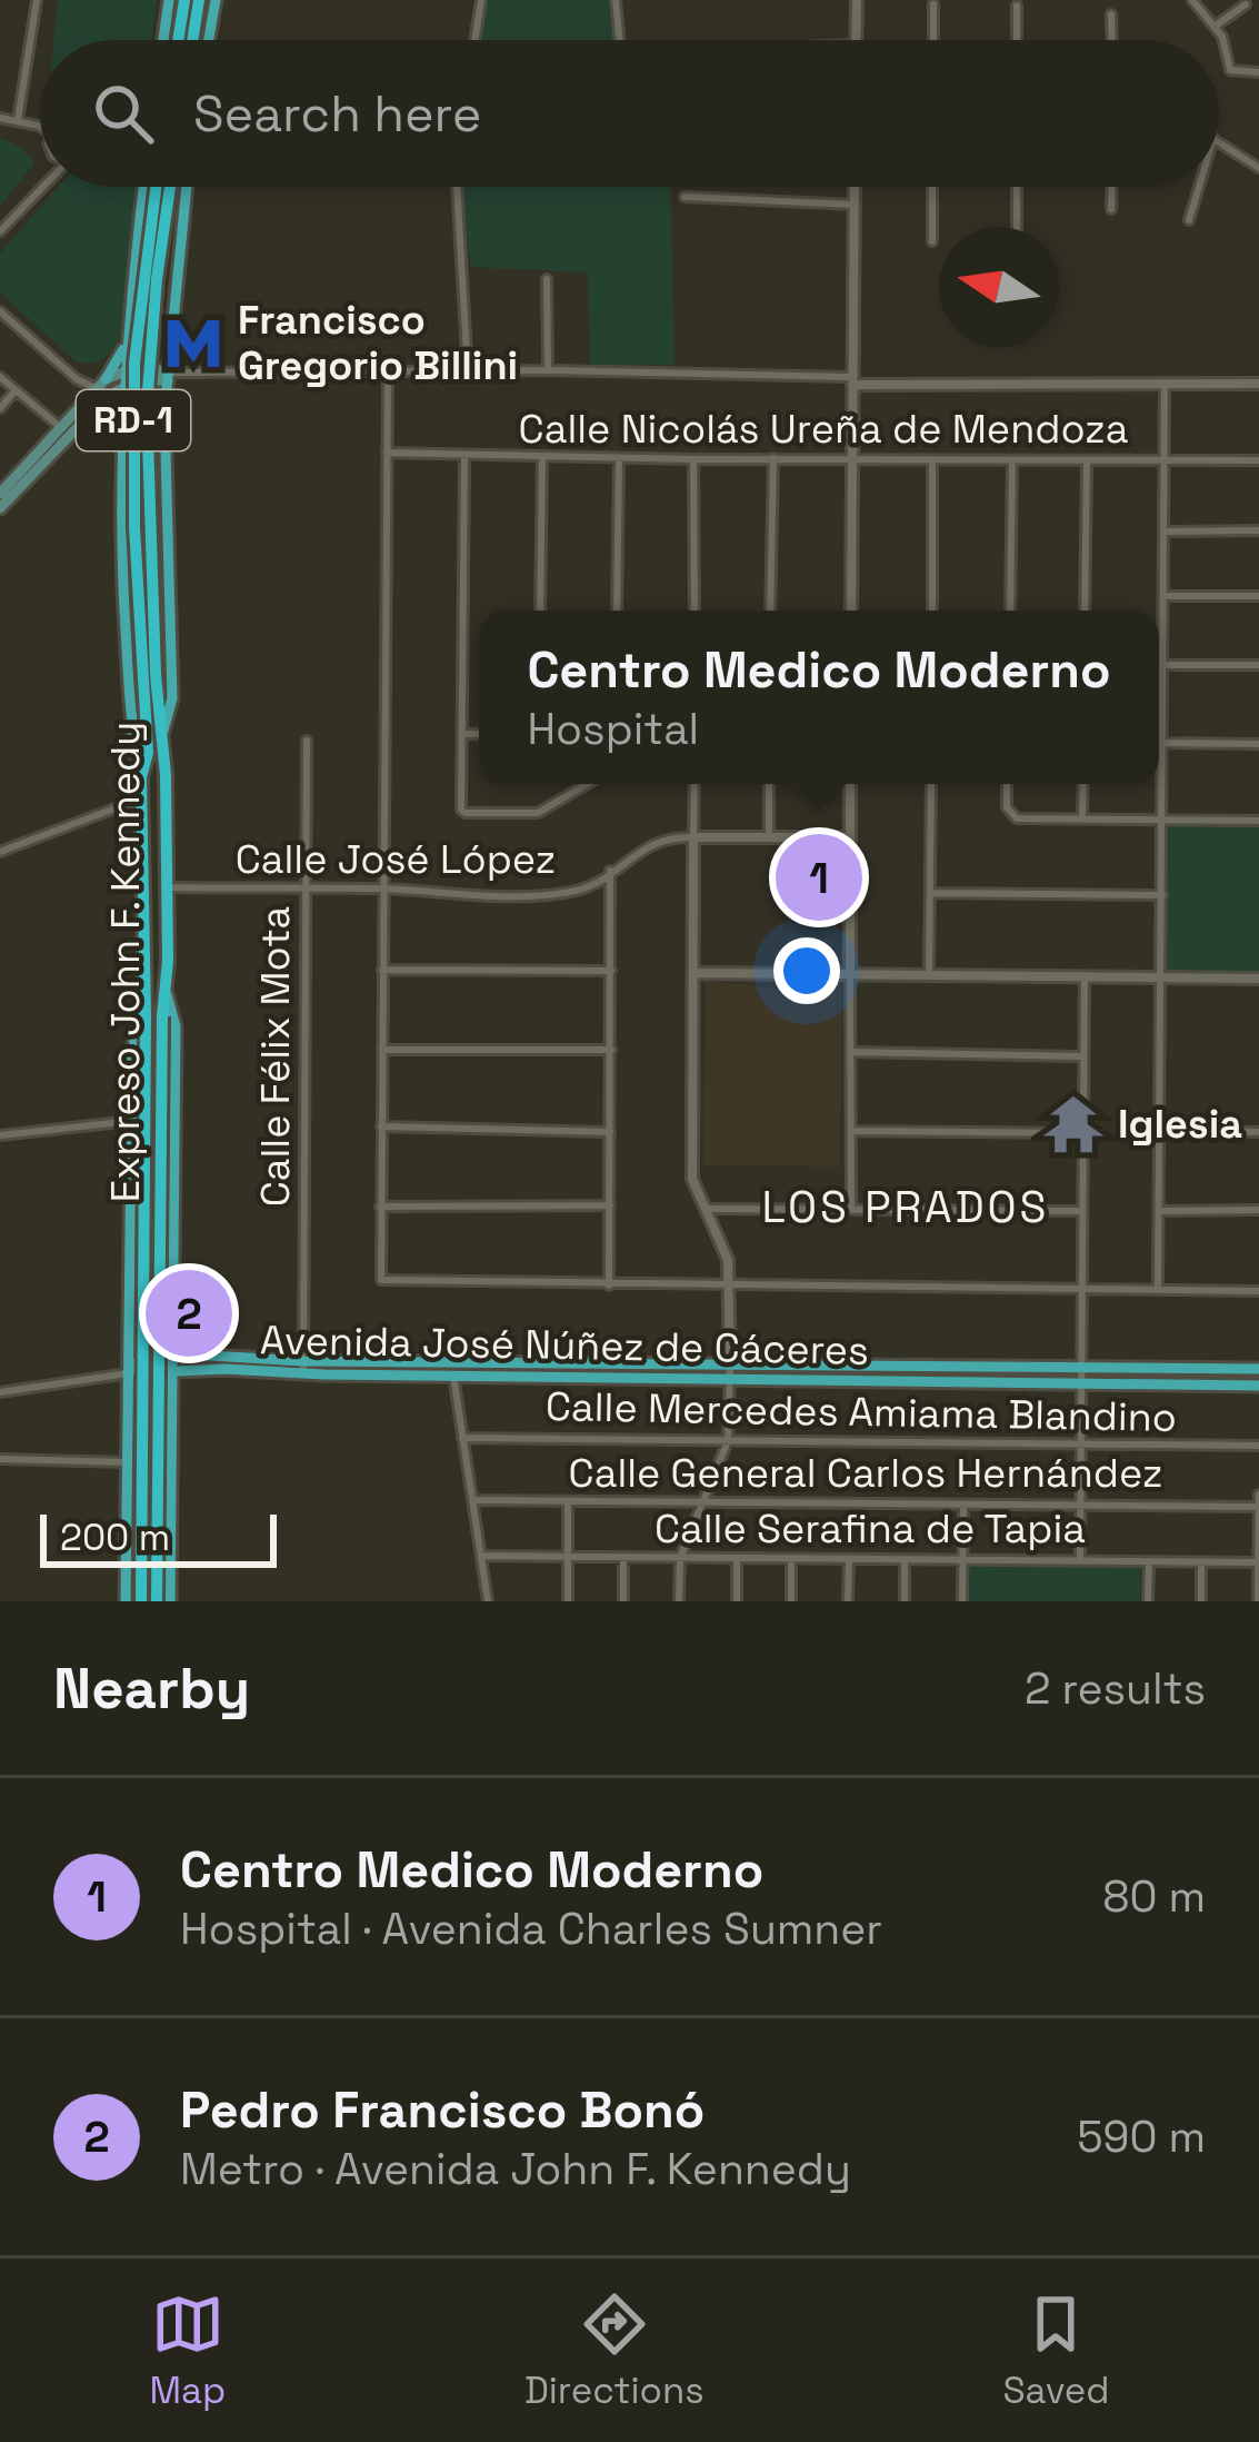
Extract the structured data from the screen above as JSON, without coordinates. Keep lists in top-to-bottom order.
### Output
{
  "streets": {
    "highway": ["RD-1", "Expreso John F. Kennedy"],
    "main road": ["Avenida José Núñez de Cáceres"],
    "street": [
      "Calle Nicolás Ureña de Mendoza",
      "Calle José López",
      "Calle Félix Mota",
      "Calle Mercedes Amiama Blandino",
      "Calle General Carlos Hernández",
      "Calle Serafina de Tapia"
    ]
  },
  "crossings": [
    ["RD-1", "Expreso John F. Kennedy"],
    ["RD-1", "Avenida José Núñez de Cáceres"],
    ["Calle José López", "Expreso John F. Kennedy"],
    ["Calle José López", "Calle Félix Mota"],
    ["Calle Félix Mota", "Avenida José Núñez de Cáceres"]
  ],
  "districts": ["LOS PRADOS"],
  "places": {
    "metro station": ["Francisco Gregorio Billini"],
    "temple": ["Iglesia"]
  },
  "scale_bar": "200 m",
  "north": "left",
  "page": {
    "search": "Search here",
    "popup": ["Centro Medico Moderno", "Hospital"],
    "pins": ["1", "2"],
    "scale": "200 m",
    "heading": ["Nearby", "2 results"],
    "list": [
      {
        "mark": "1",
        "name": "Centro Medico Moderno",
        "note": "Hospital · Avenida Charles Sumner",
        "value": "80 m"
      },
      {
        "mark": "2",
        "name": "Pedro Francisco Bonó",
        "note": "Metro · Avenida John F. Kennedy",
        "value": "590 m"
      }
    ],
    "nav": ["Map", "Directions", "Saved"]
  }
}
